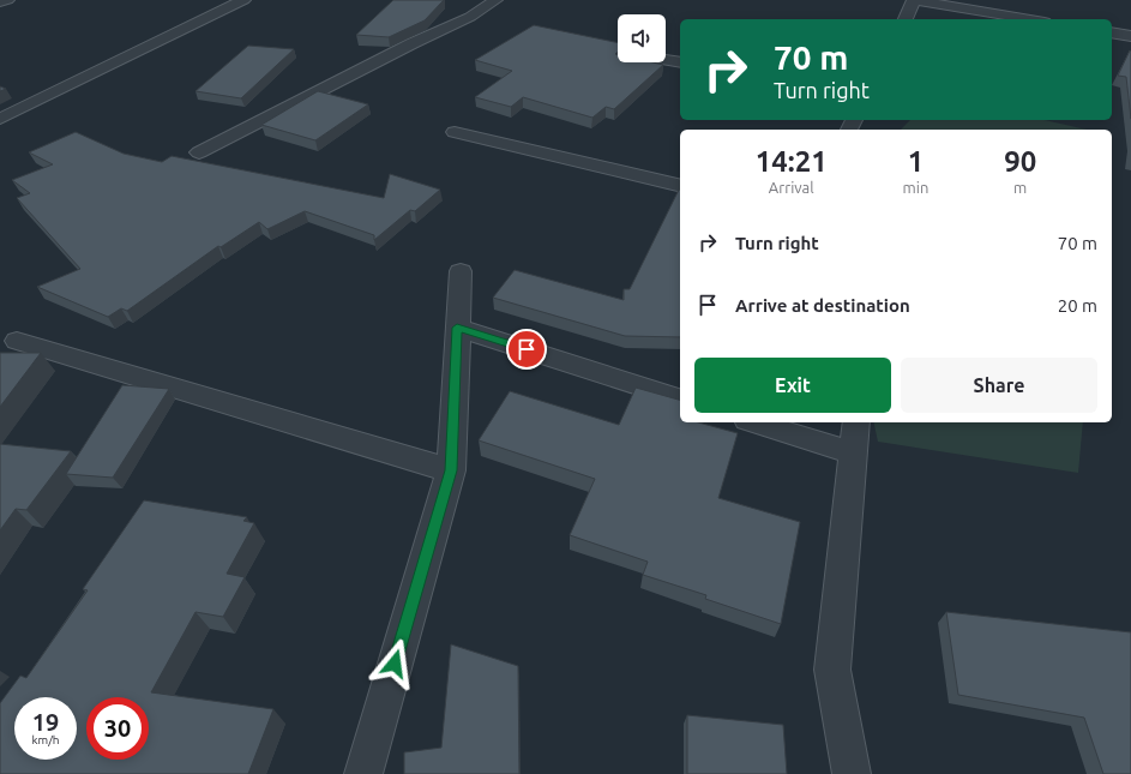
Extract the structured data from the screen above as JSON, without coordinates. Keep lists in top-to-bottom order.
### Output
{
  "page": {
    "turn": ["70 m", "Turn right"],
    "eta": [
      "14:21",
      "Arrival",
      "1",
      "min",
      "90",
      "m"
    ],
    "list": [
      {
        "name": "Turn right",
        "value": "70 m"
      },
      {
        "name": "Arrive at destination",
        "value": "20 m"
      }
    ],
    "buttons": ["Exit", "Share"],
    "speed": "19 km/h",
    "limit": "30"
  }
}
